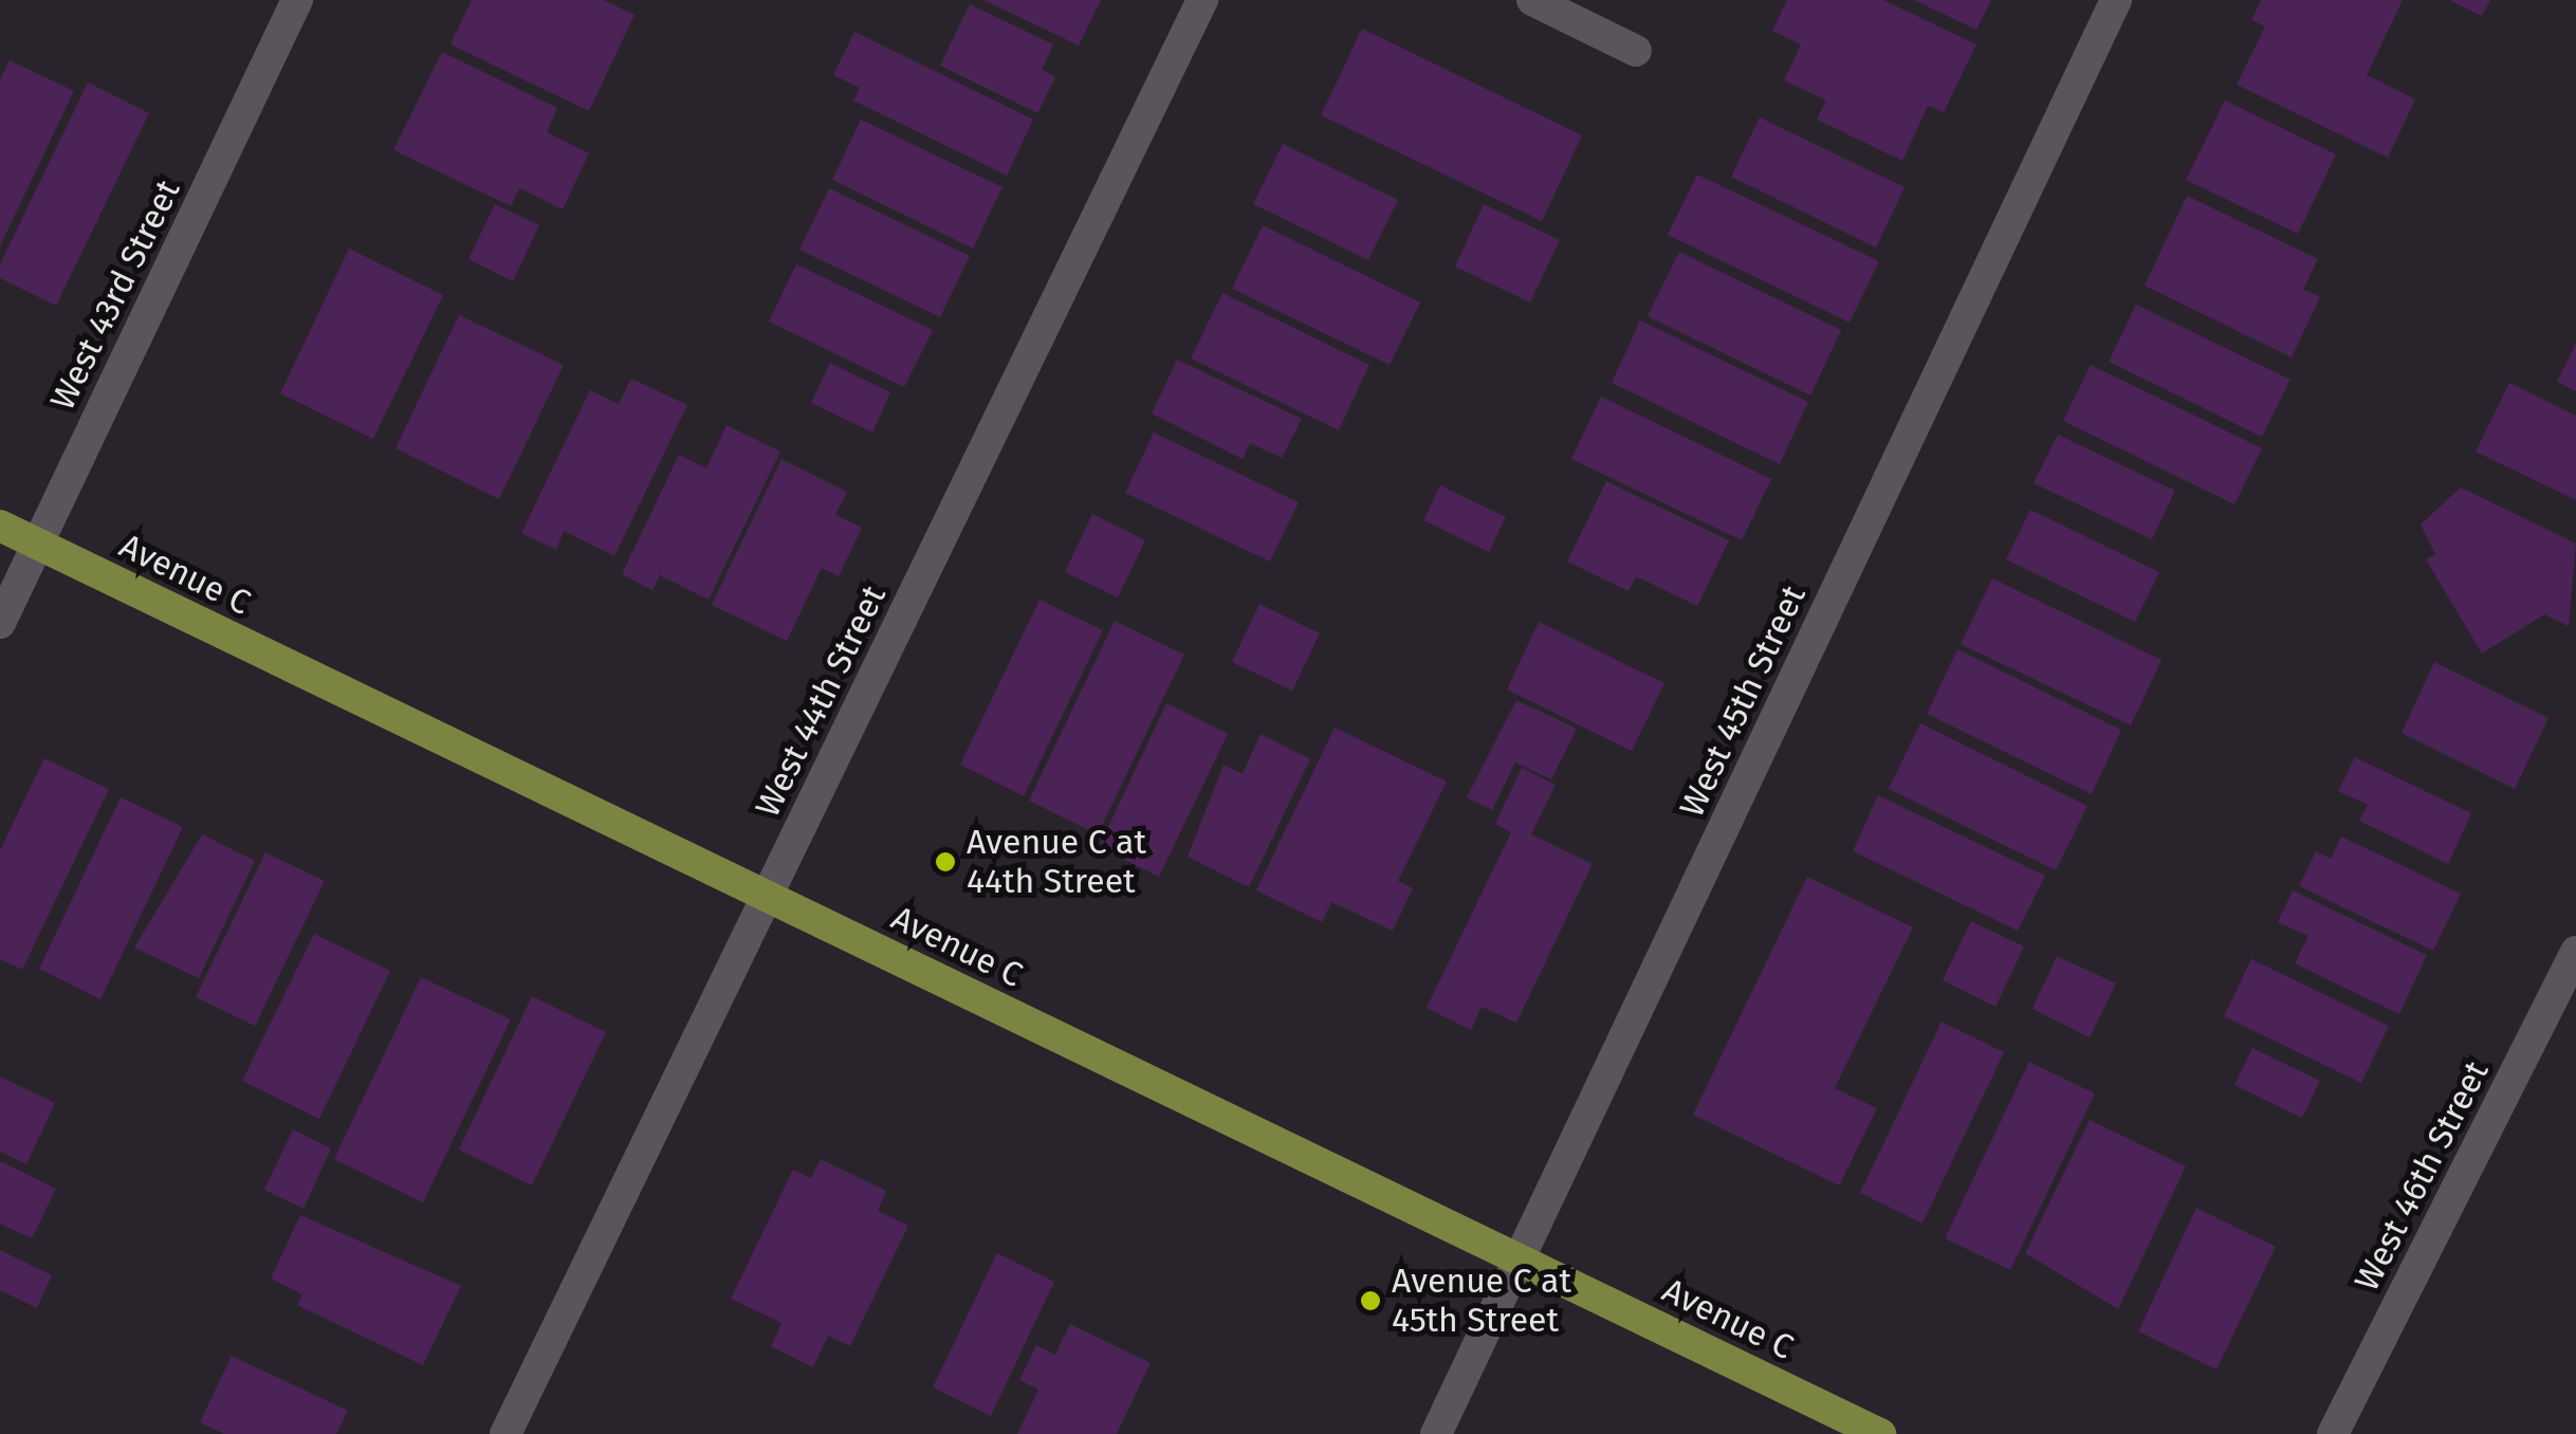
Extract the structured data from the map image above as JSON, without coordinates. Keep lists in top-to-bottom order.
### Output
{
  "streets": {
    "main road": ["Avenue C"],
    "street": [
      "West 43rd Street",
      "West 44th Street",
      "West 45th Street",
      "West 46th Street"
    ]
  },
  "crossings": [
    ["West 43rd Street", "Avenue C"],
    ["Avenue C", "West 44th Street"],
    ["Avenue C", "West 45th Street"]
  ],
  "places": ["Avenue C at 44th Street", "Avenue C at 45th Street"]
}
